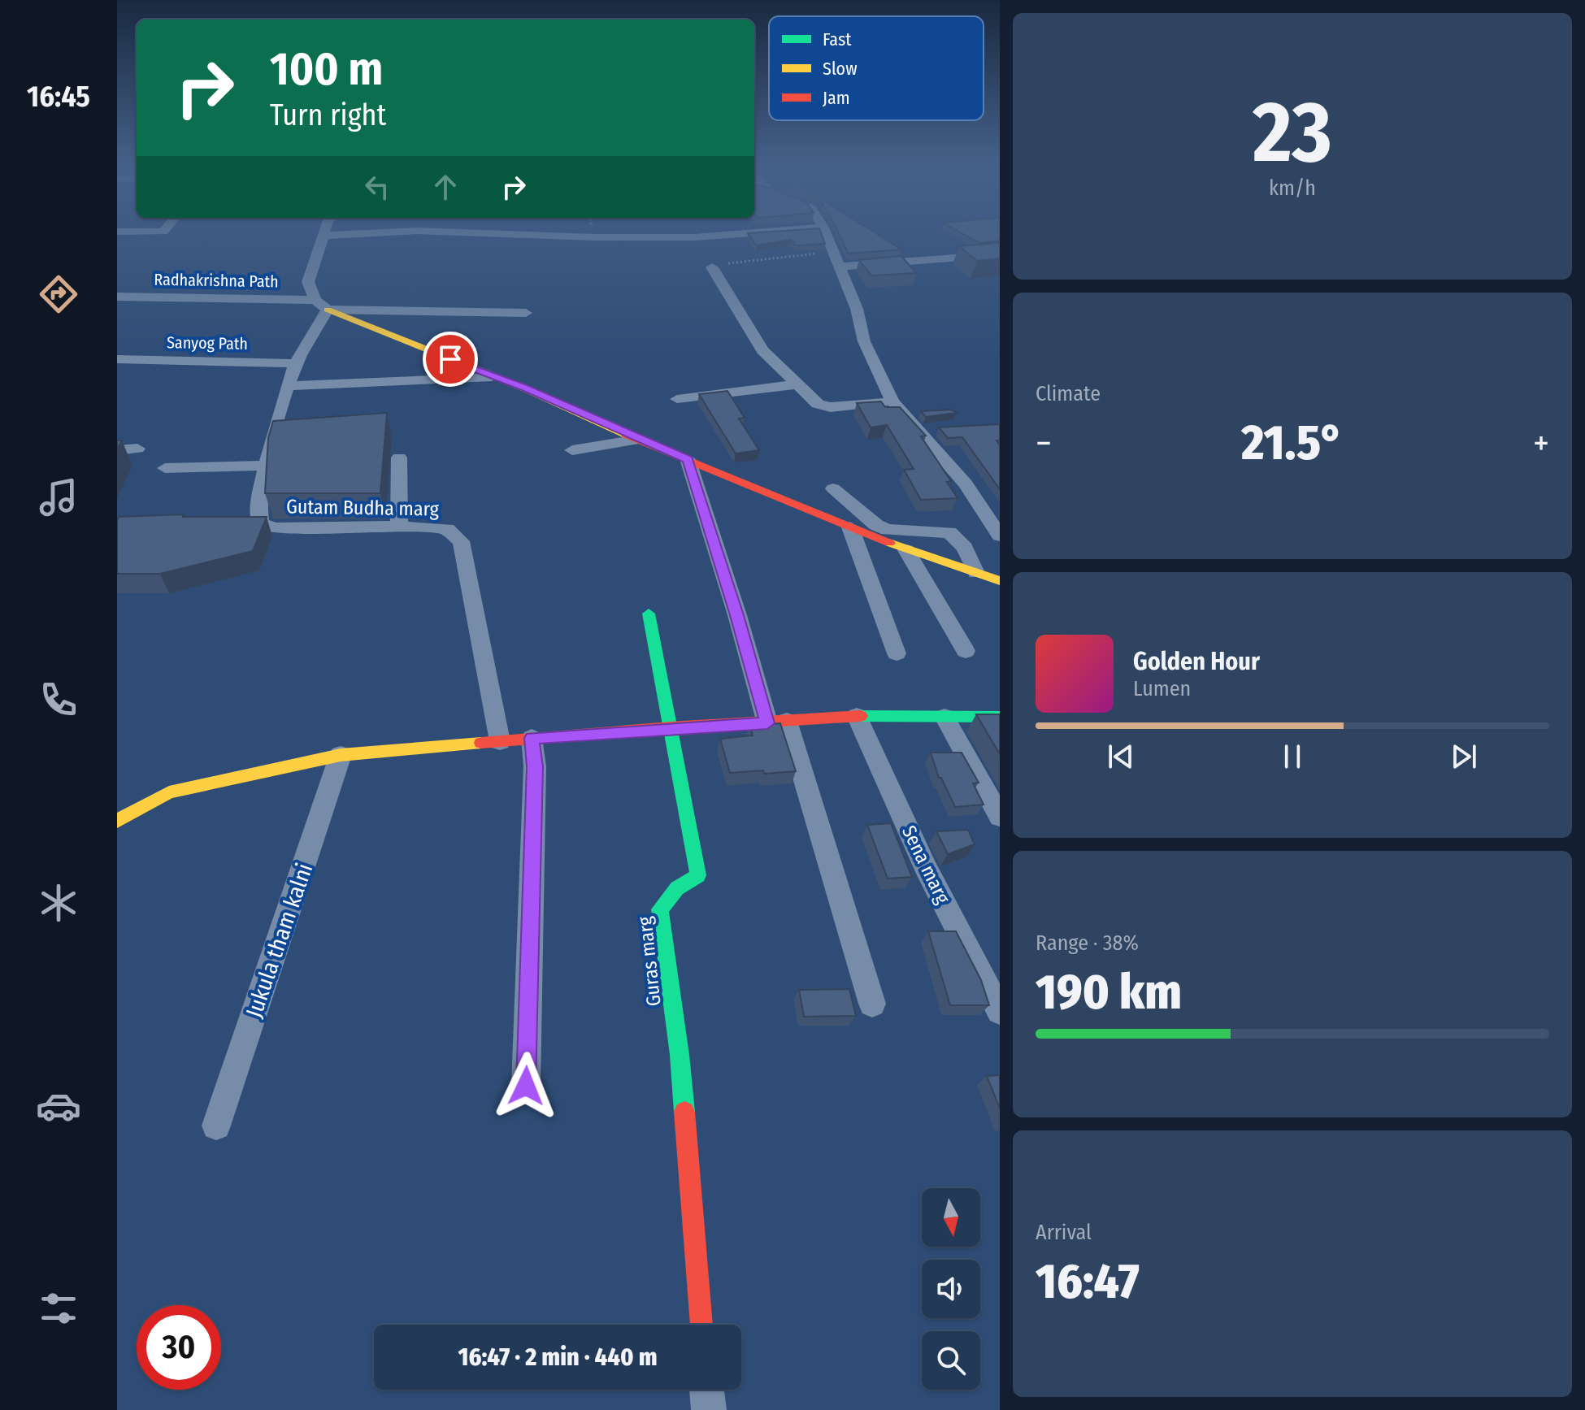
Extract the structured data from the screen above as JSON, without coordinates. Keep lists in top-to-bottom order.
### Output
{
  "streets": {
    "street": [
      "Radhakrishna Path",
      "Sanyog Path",
      "Gutam Budha marg",
      "Sena marg",
      "Jukula tham kalni",
      "Guras marg"
    ]
  },
  "crossings": [
    ["Radhakrishna Path", "Gutam Budha marg"],
    ["Sanyog Path", "Gutam Budha marg"]
  ],
  "legend": ["Fast", "Slow", "Jam"],
  "north": "bottom",
  "page": {
    "tabs": "16:45",
    "tile": [
      ["23", "km/h"],
      "Climate",
      ["Range · 38%", "190 km"],
      ["Arrival", "16:47"]
    ],
    "turn": ["100 m", "Turn right"],
    "heat": ["−", "21.5°", "+"],
    "song": ["Golden Hour", "Lumen"],
    "limit": "30",
    "trip": "16:47 · 2 min · 440 m"
  }
}
